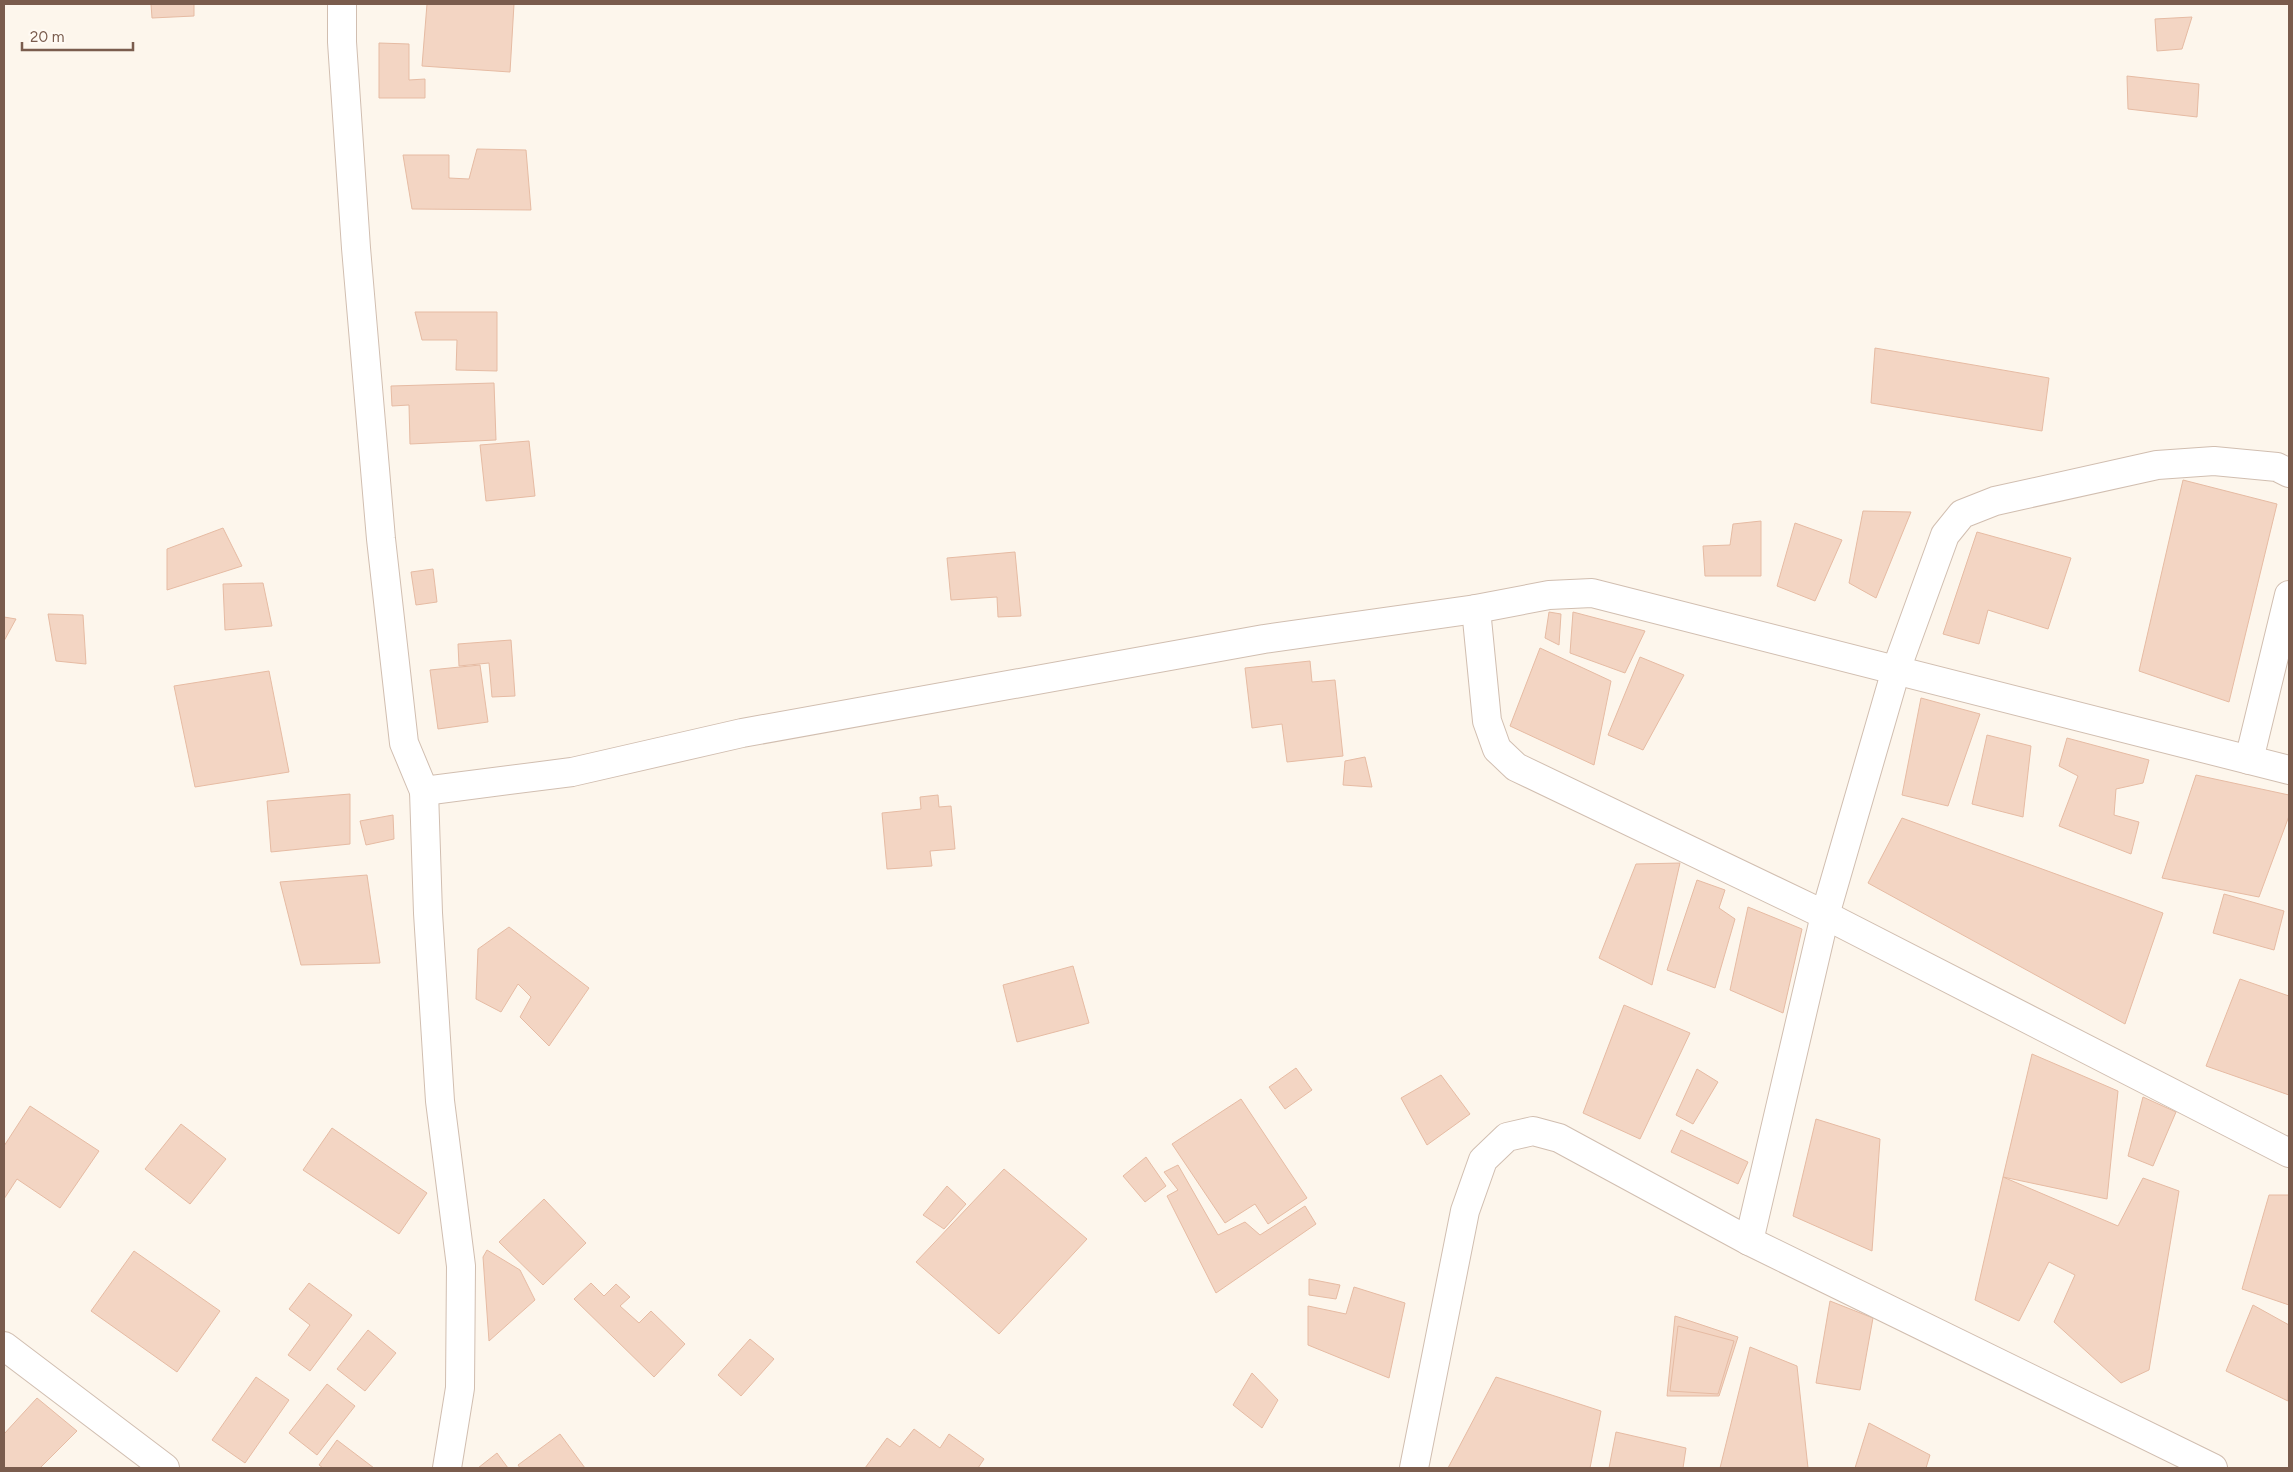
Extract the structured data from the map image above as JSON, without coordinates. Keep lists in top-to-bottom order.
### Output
{
  "scale_bar": "20 m"
}
